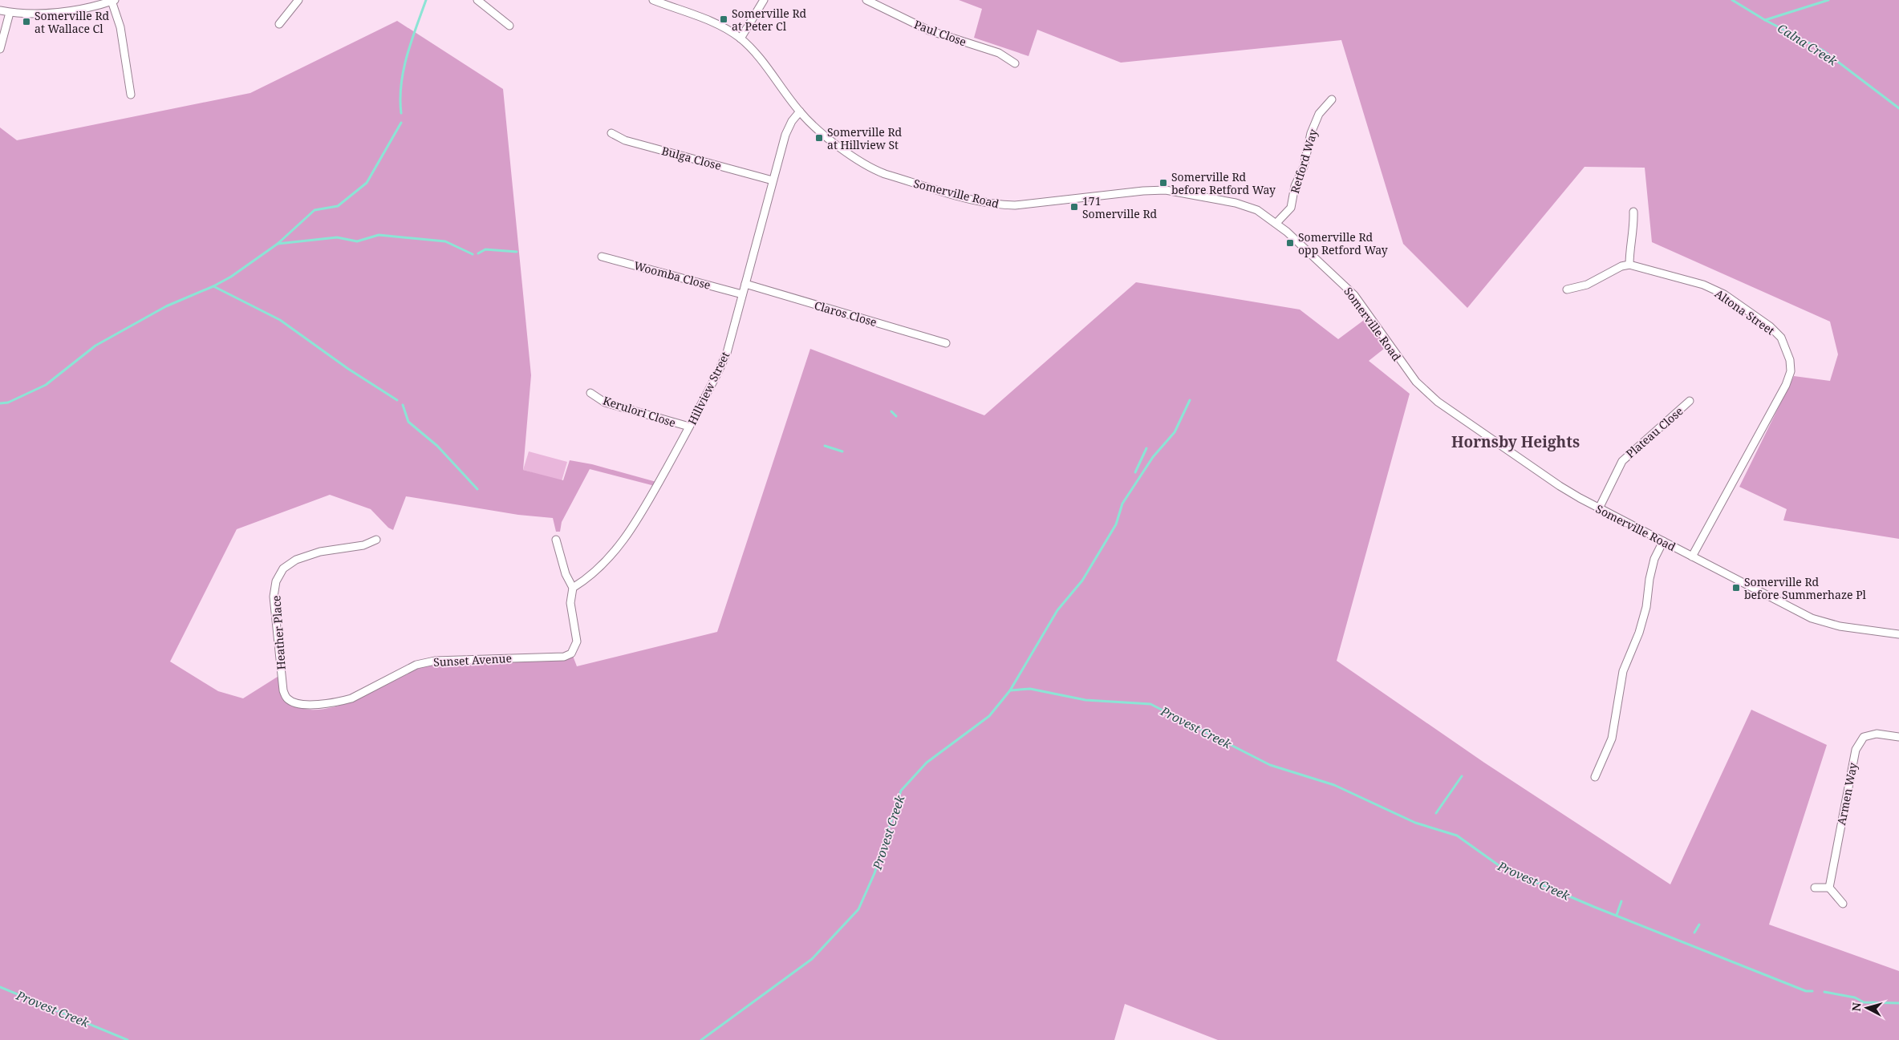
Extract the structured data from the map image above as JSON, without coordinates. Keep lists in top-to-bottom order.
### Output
{
  "streets": {
    "street": [
      "Paul Close",
      "Bulga Close",
      "Retford Way",
      "Somerville Road",
      "Woomba Close",
      "Altona Street",
      "Claros Close",
      "Hillview Street",
      "Kerulori Close",
      "Plateau Close",
      "Heather Place",
      "Sunset Avenue",
      "Armen Way"
    ]
  },
  "crossings": [
    ["Bulga Close", "Hillview Street"],
    ["Retford Way", "Somerville Road"],
    ["Somerville Road", "Altona Street"],
    ["Somerville Road", "Hillview Street"],
    ["Somerville Road", "Plateau Close"],
    ["Woomba Close", "Hillview Street"],
    ["Claros Close", "Hillview Street"],
    ["Hillview Street", "Kerulori Close"],
    ["Hillview Street", "Sunset Avenue"],
    ["Heather Place", "Sunset Avenue"]
  ],
  "districts": ["Hornsby Heights"],
  "water": ["Calna Creek", "Provest Creek"],
  "places": {
    "transit": [
      "Somerville Rd at Peter Cl",
      "Somerville Rd at Wallace Cl",
      "Somerville Rd at Hillview St",
      "Somerville Rd before Retford Way",
      "171 Somerville Rd",
      "Somerville Rd opp Retford Way",
      "Somerville Rd before Summerhaze Pl"
    ]
  },
  "north": "left"
}
